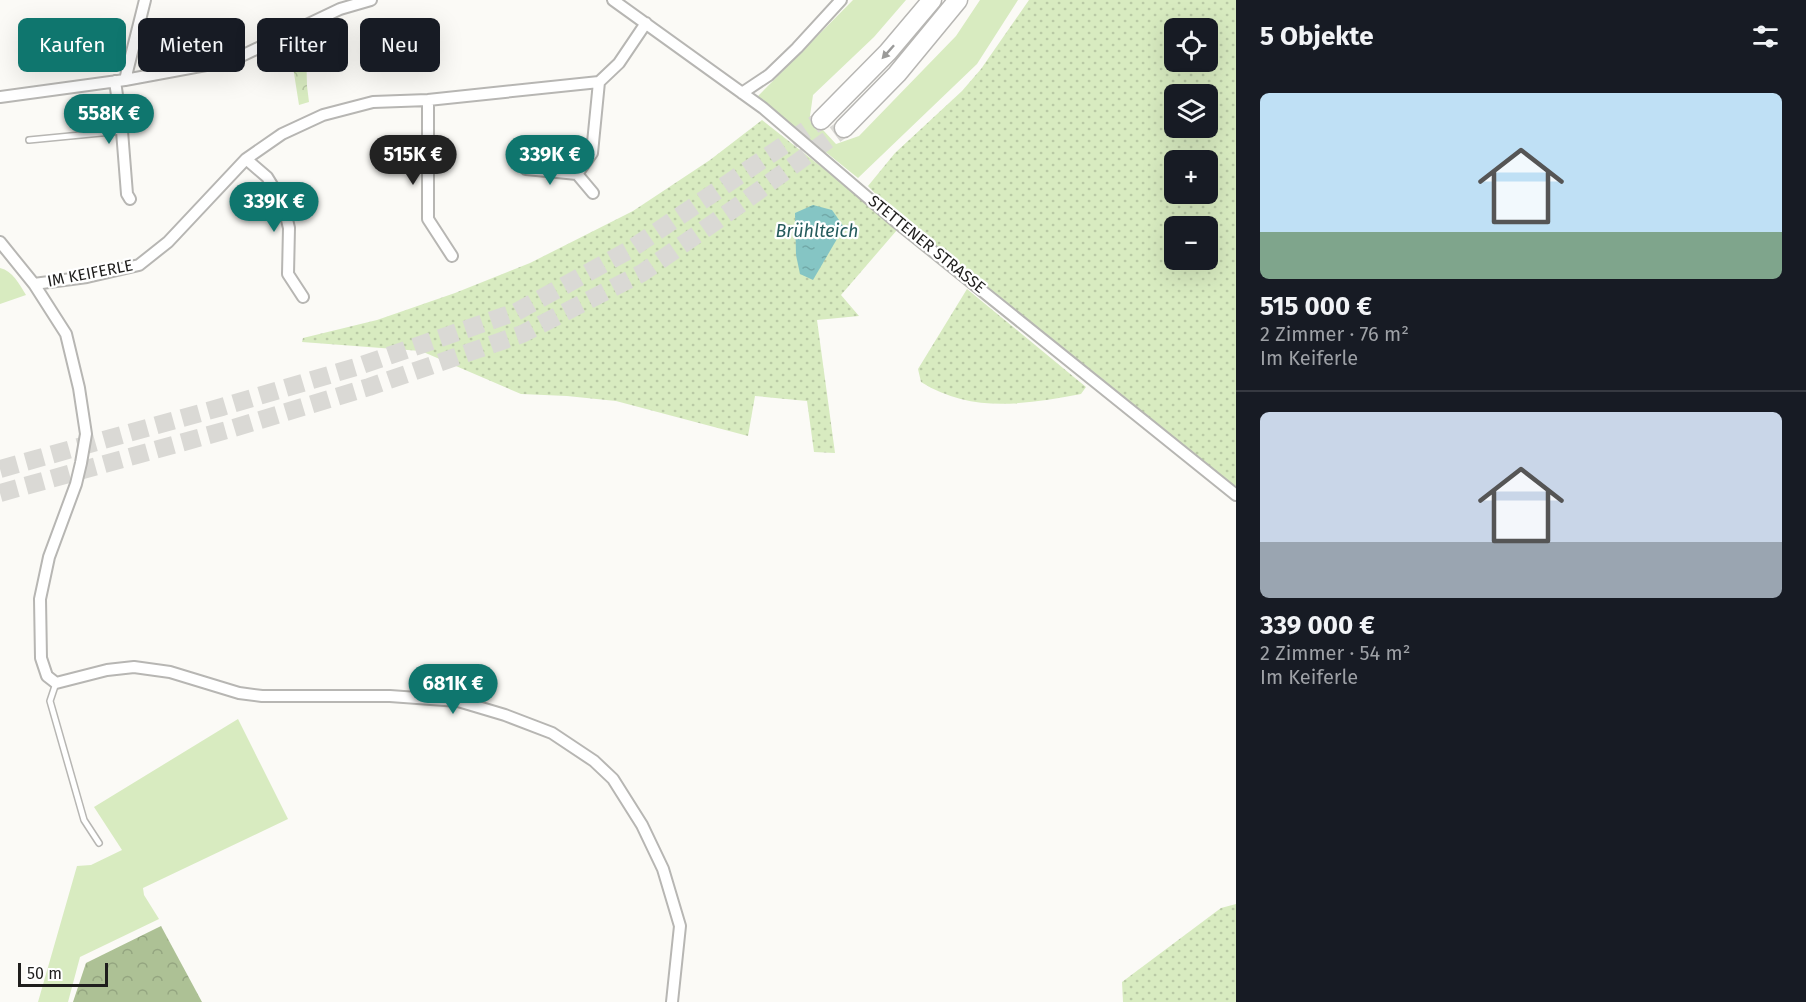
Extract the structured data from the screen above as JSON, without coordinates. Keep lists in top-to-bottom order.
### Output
{
  "streets": {
    "street": ["STETTENER STRASSE", "IM KEIFERLE"]
  },
  "water": ["Brühlteich"],
  "scale_bar": "50 m",
  "page": {
    "heading": "5 Objekte",
    "map_buttons": ["+", "−"],
    "chip": [
      "Kaufen",
      "Mieten",
      "Filter",
      "Neu"
    ],
    "list": [
      {
        "name": "515 000 €",
        "note": "2 Zimmer · 76 m² · Im Keiferle"
      },
      {
        "name": "339 000 €",
        "note": "2 Zimmer · 54 m² · Im Keiferle"
      }
    ],
    "price": [
      "558K €",
      "515K €",
      "339K €",
      "339K €",
      "681K €"
    ],
    "scale": "50 m"
  }
}
